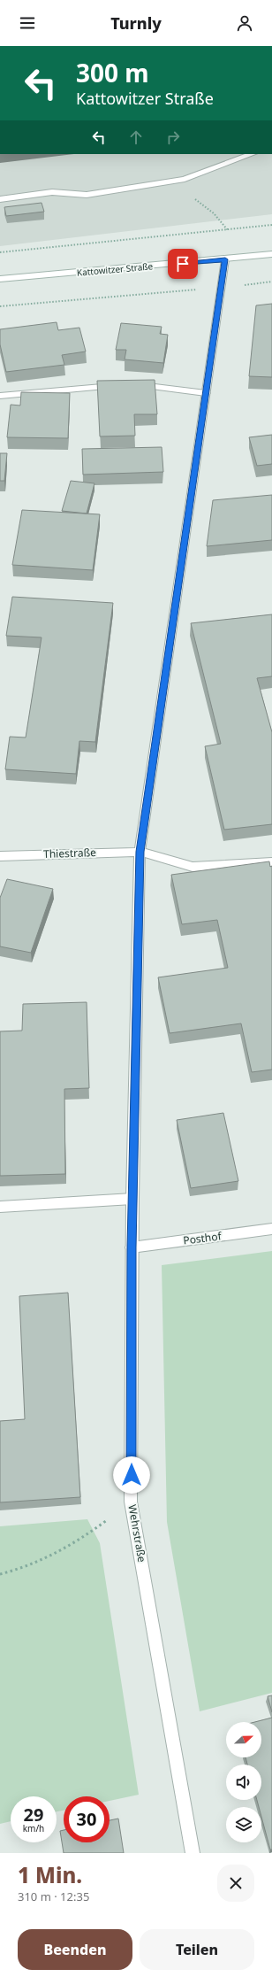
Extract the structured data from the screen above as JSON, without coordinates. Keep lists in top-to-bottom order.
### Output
{
  "streets": {
    "street": [
      "Kattowitzer Straße",
      "Thiestraße",
      "Posthof",
      "Wehrstraße"
    ]
  },
  "crossings": [
    ["Kattowitzer Straße", "Wehrstraße"],
    ["Thiestraße", "Wehrstraße"],
    ["Posthof", "Wehrstraße"]
  ],
  "north": "right",
  "page": {
    "header": "Turnly",
    "turn": ["300 m", "Kattowitzer Straße"],
    "speed": "29 km/h",
    "limit": "30",
    "heading": ["1 Min.", "310 m · 12:35"],
    "buttons": ["Beenden", "Teilen"]
  }
}
